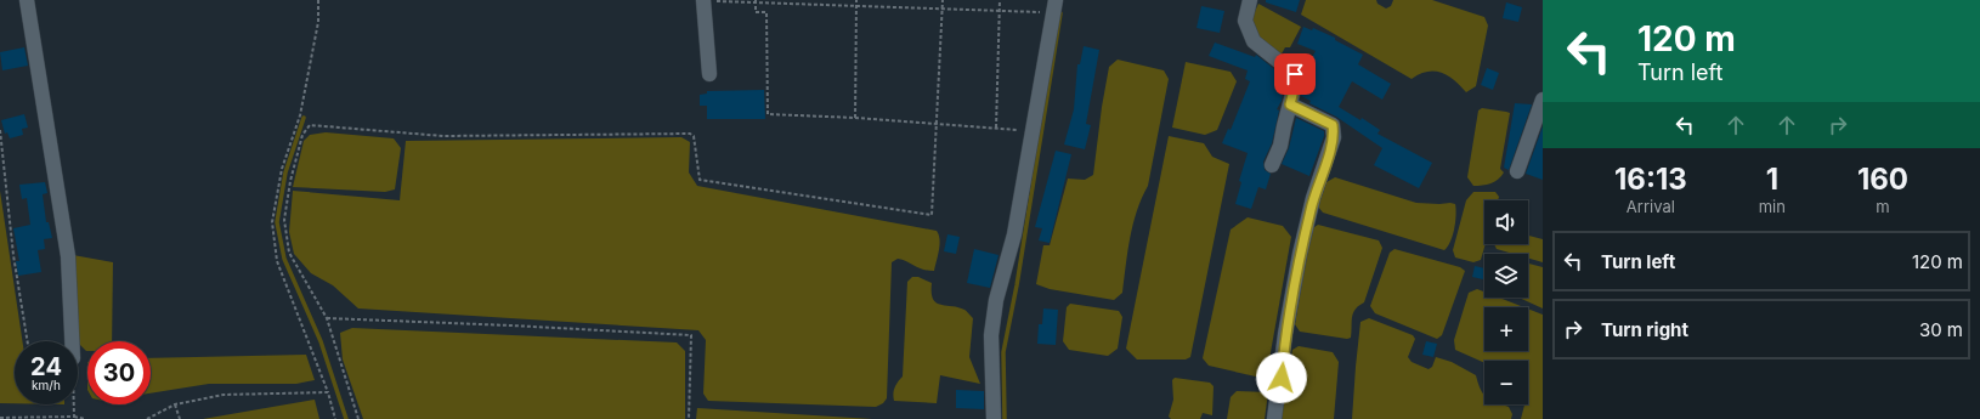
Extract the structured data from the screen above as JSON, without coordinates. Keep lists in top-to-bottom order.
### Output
{
  "page": {
    "turn": ["120 m", "Turn left"],
    "eta": [
      "16:13",
      "Arrival",
      "1",
      "min",
      "160",
      "m"
    ],
    "map_buttons": ["+", "−"],
    "list": [
      {
        "name": "Turn left",
        "value": "120 m"
      },
      {
        "name": "Turn right",
        "value": "30 m"
      }
    ],
    "speed": "24 km/h",
    "limit": "30"
  }
}
